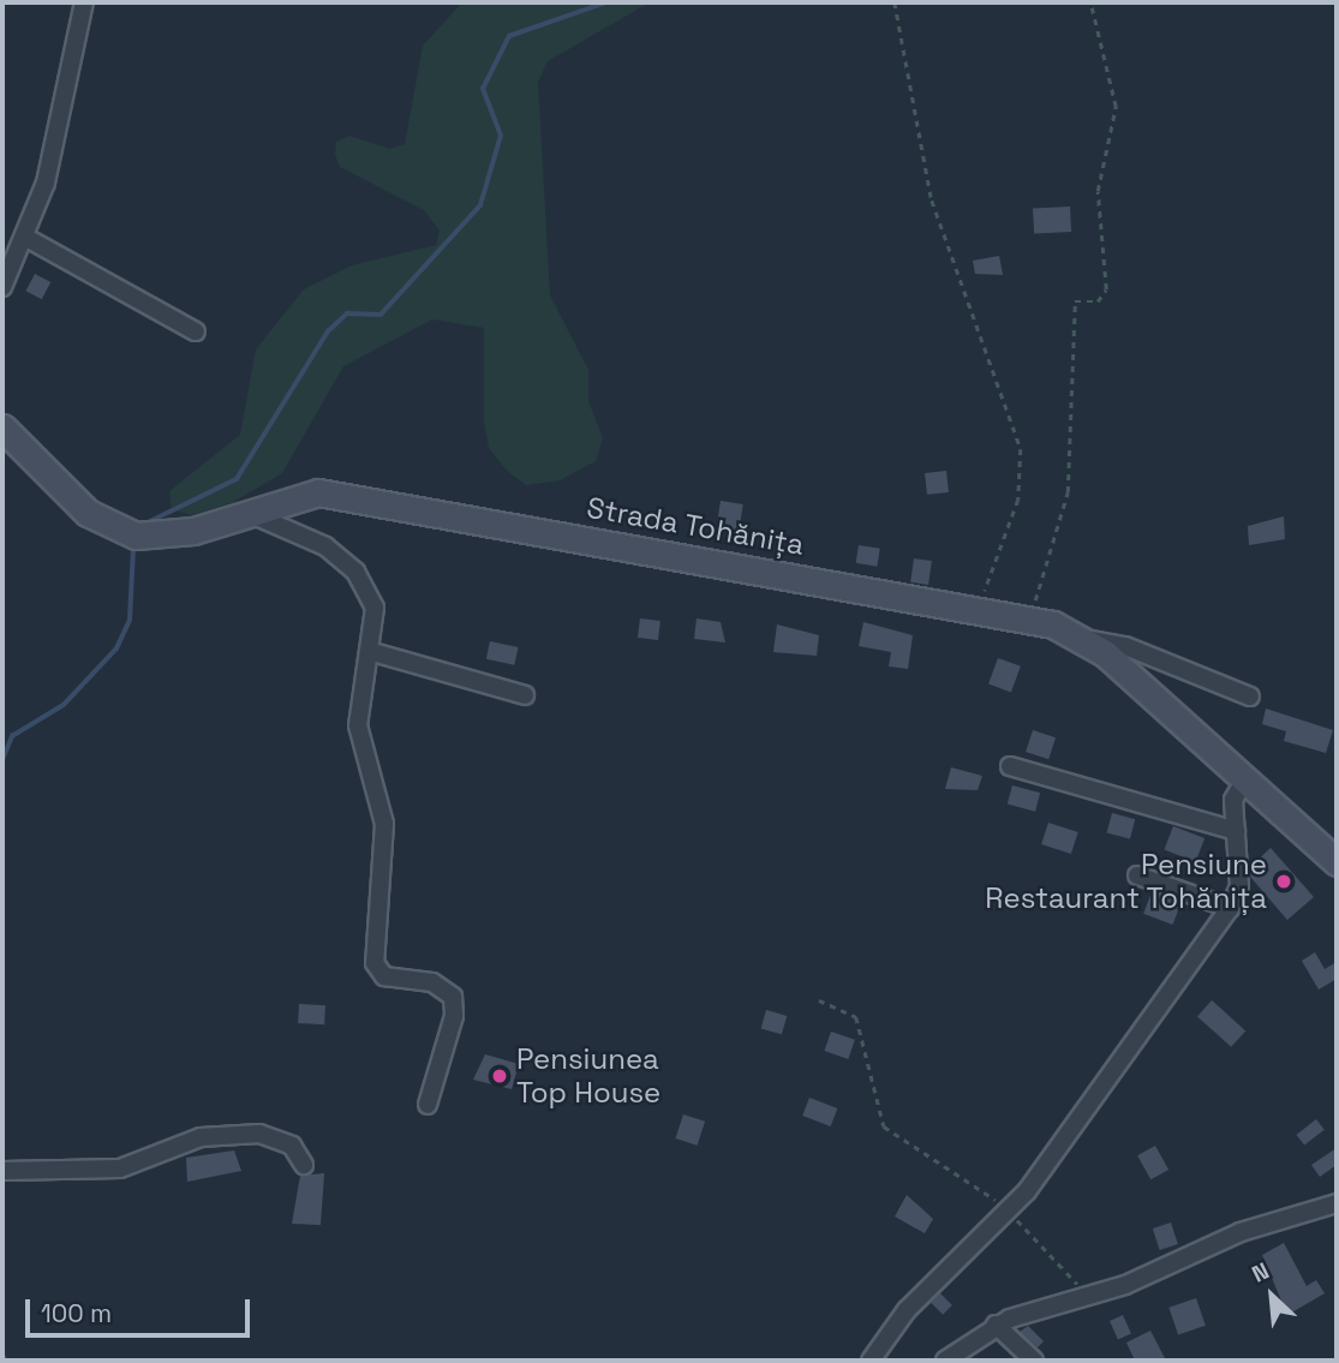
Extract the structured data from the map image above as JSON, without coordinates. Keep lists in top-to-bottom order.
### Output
{
  "streets": {
    "main road": ["Strada Tohănița"]
  },
  "places": ["Pensiune Restaurant Tohănița", "Pensiunea Top House"],
  "scale_bar": "100 m",
  "north": "top left"
}
